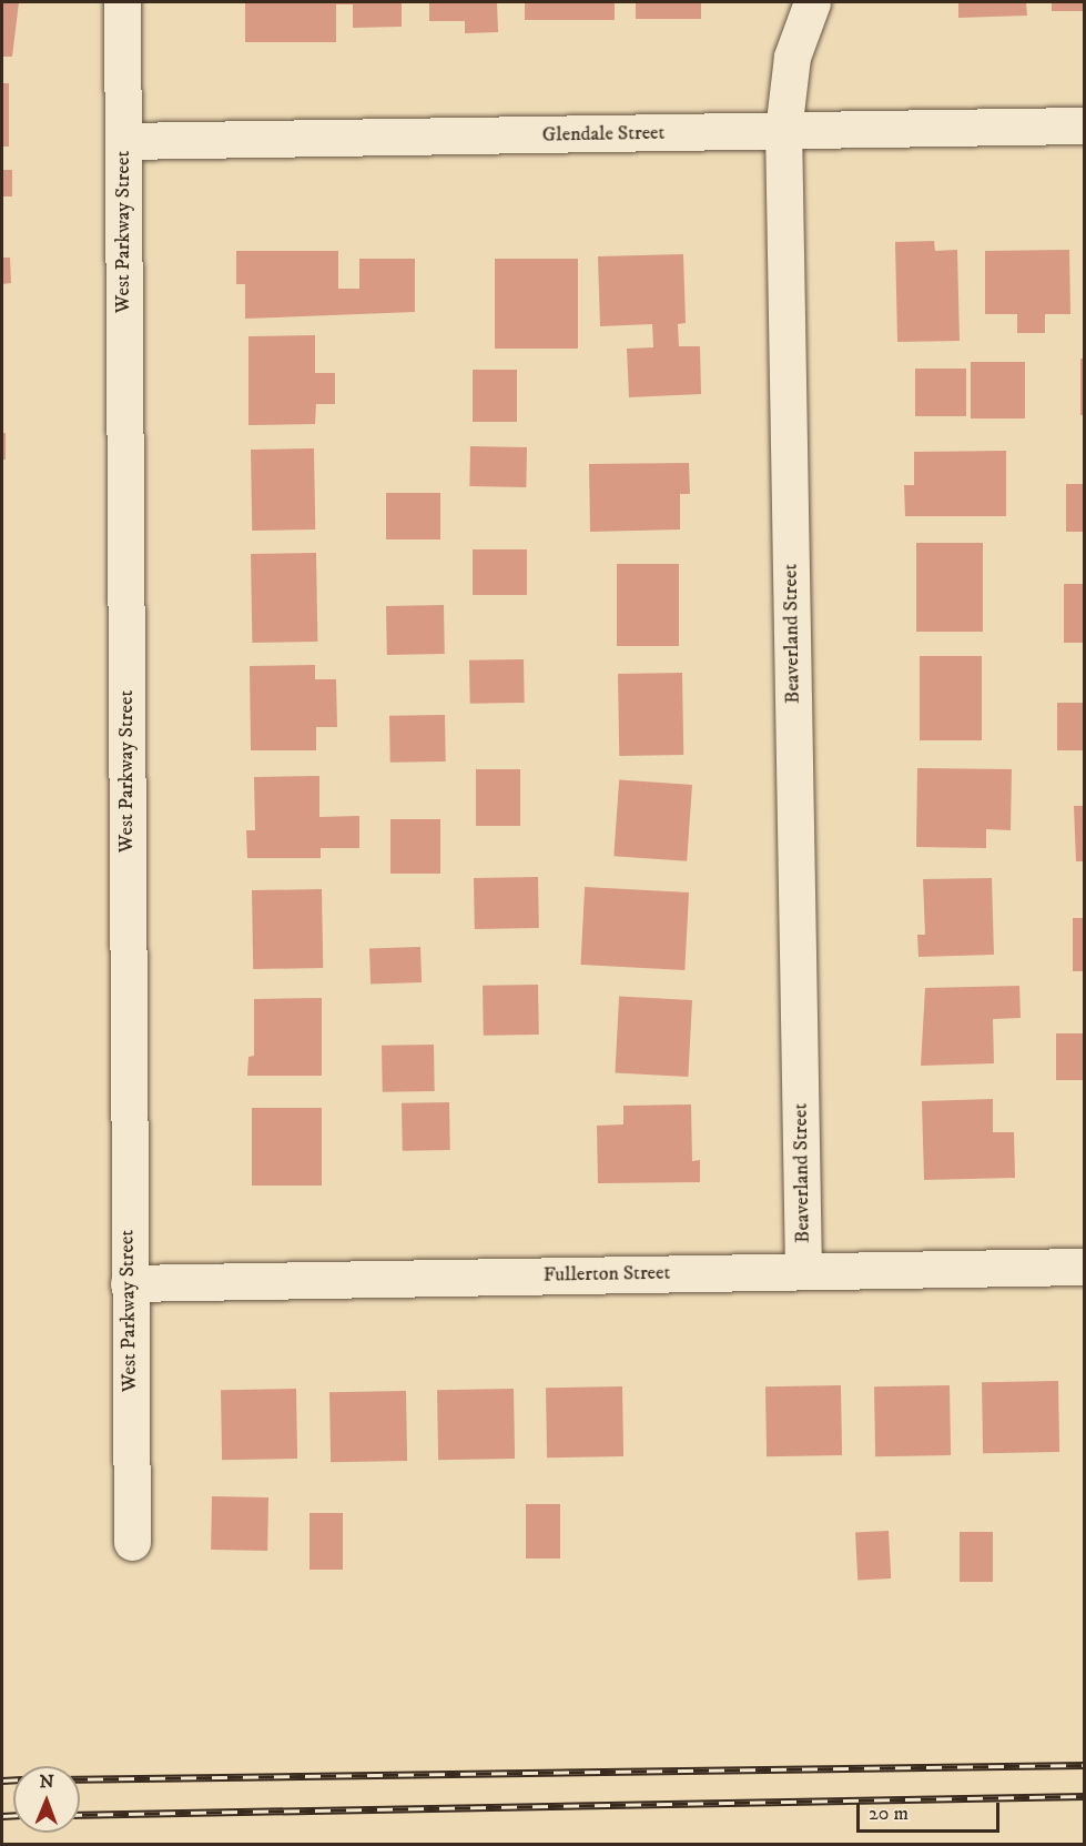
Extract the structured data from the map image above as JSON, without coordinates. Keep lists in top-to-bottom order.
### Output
{
  "streets": {
    "street": [
      "Glendale Street",
      "West Parkway Street",
      "Beaverland Street",
      "Fullerton Street"
    ]
  },
  "crossings": [
    ["Glendale Street", "West Parkway Street"],
    ["Glendale Street", "Beaverland Street"],
    ["West Parkway Street", "Fullerton Street"],
    ["Beaverland Street", "Fullerton Street"]
  ],
  "scale_bar": "20 m",
  "north": "top"
}
